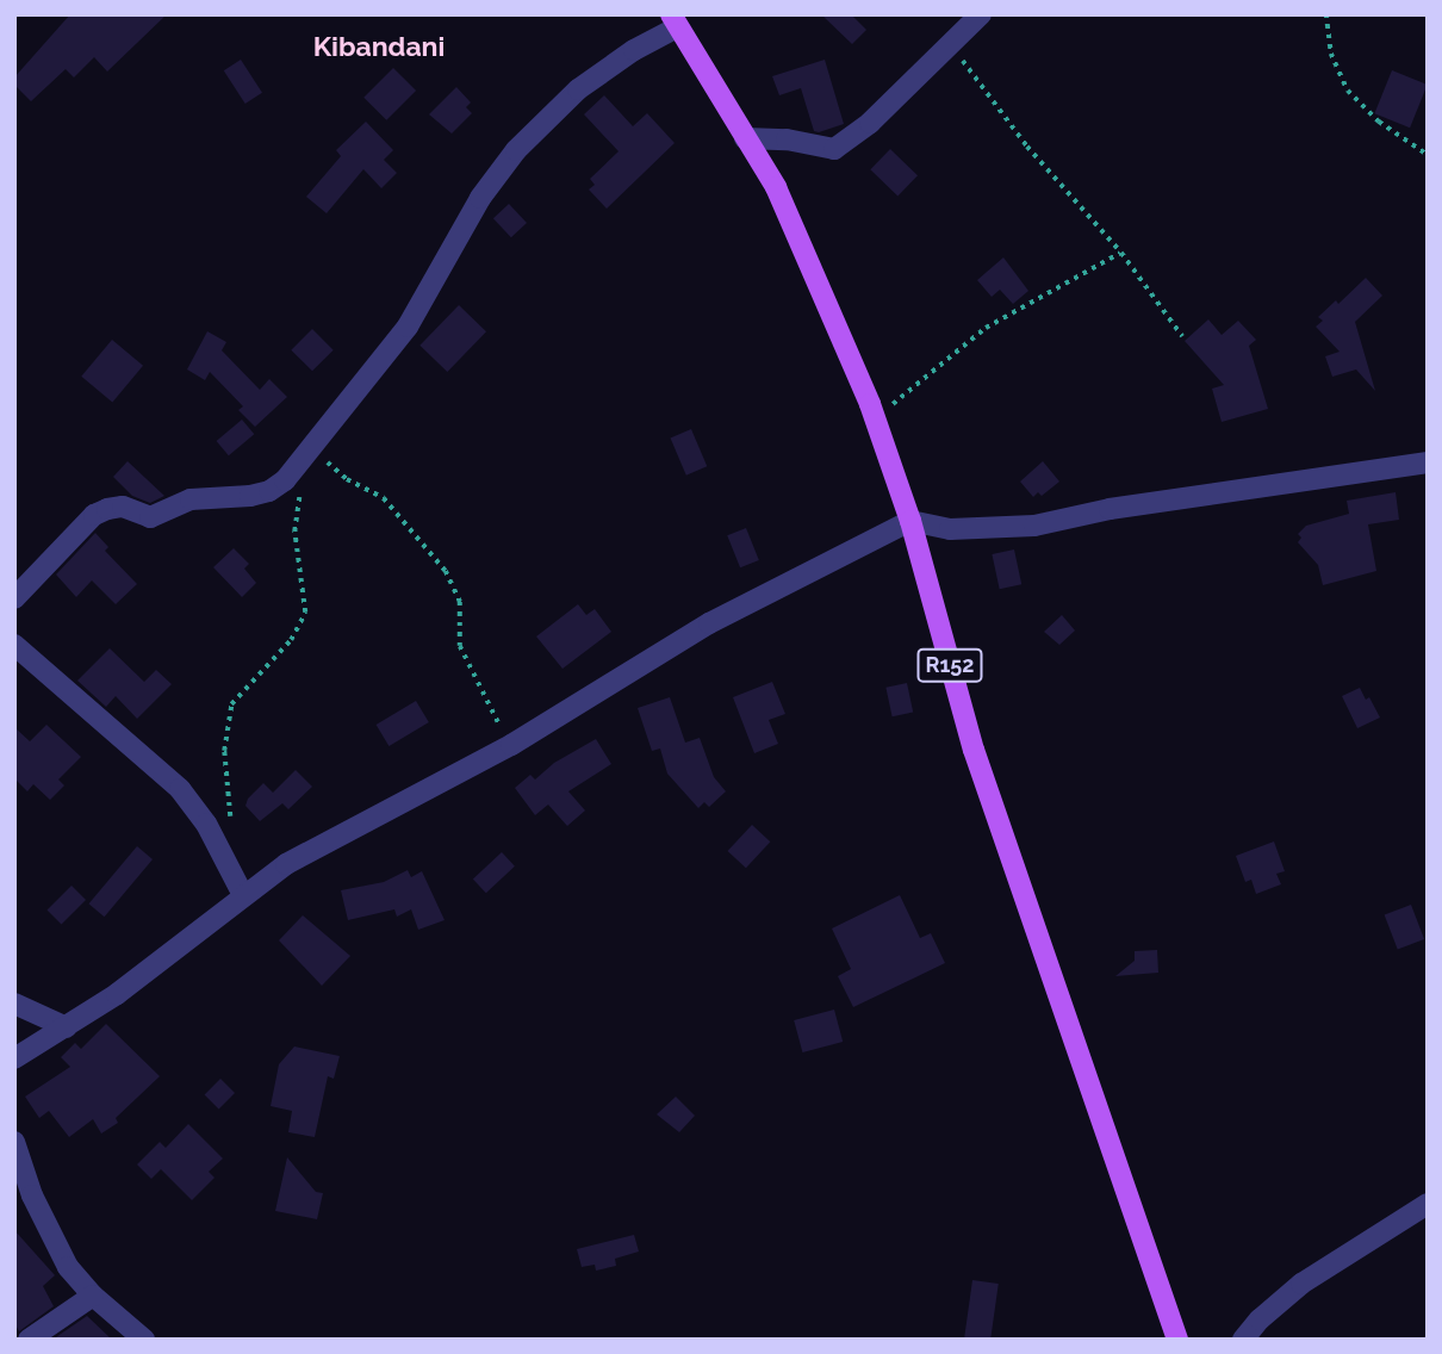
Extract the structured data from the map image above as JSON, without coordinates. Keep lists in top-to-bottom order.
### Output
{
  "streets": {
    "main road": ["R152"]
  },
  "districts": ["Kibandani"]
}
